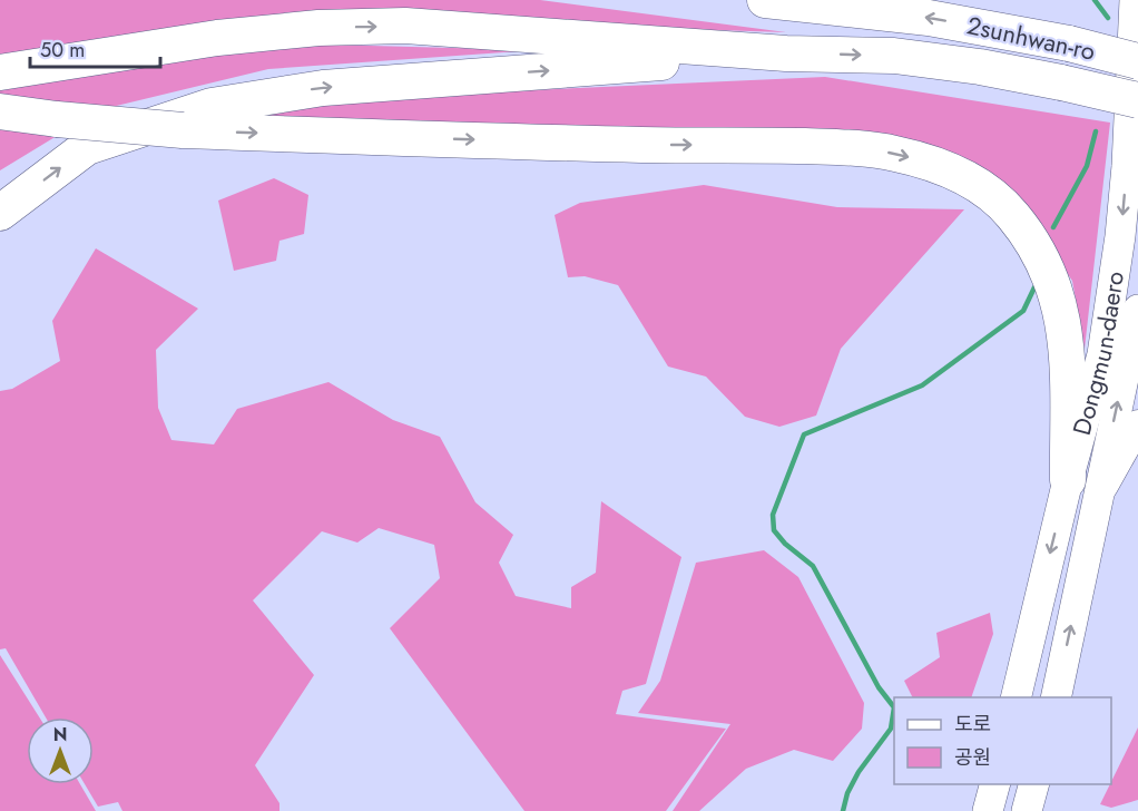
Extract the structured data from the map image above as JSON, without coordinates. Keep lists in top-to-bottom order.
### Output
{
  "streets": {
    "highway": ["2sunhwan-ro"],
    "main road": ["Dongmun-daero"]
  },
  "legend": ["도로", "공원"],
  "scale_bar": "50 m",
  "north": "top"
}
